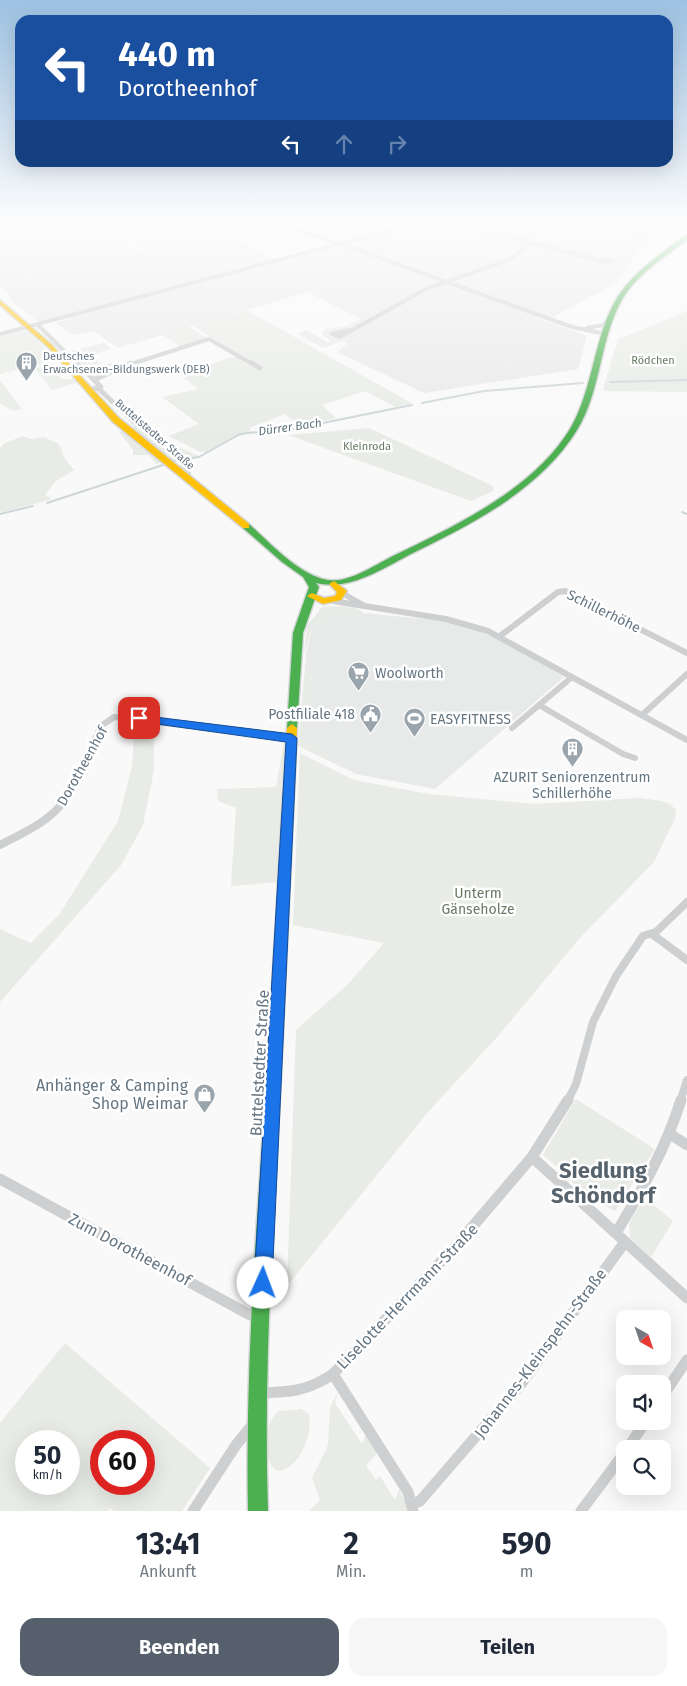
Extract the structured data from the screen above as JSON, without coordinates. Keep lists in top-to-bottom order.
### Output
{
  "streets": {
    "main road": ["Buttelstedter Straße"],
    "street": [
      "Schillerhöhe",
      "Dorotheenhof",
      "Zum Dorotheenhof",
      "Liselotte-Herrmann-Straße",
      "Johannes-Kleinspehn-Straße"
    ]
  },
  "crossings": [
    ["Buttelstedter Straße", "Dorotheenhof"],
    ["Buttelstedter Straße", "Zum Dorotheenhof"],
    ["Buttelstedter Straße", "Liselotte-Herrmann-Straße"]
  ],
  "districts": ["Siedlung Schöndorf"],
  "water": ["Dürrer Bach"],
  "parks": ["Rödchen", "Kleinroda", "Unterm Gänseholze"],
  "places": {
    "building": ["Deutsches Erwachsenen-Bildungswerk (DEB)", "AZURIT Seniorenzentrum Schillerhöhe"],
    "supermarket": ["Woolworth"],
    "public building": ["Postfiliale 418"],
    "sports": ["EASYFITNESS"],
    "shop": ["Anhänger & Camping Shop Weimar"]
  },
  "north": "bottom right",
  "page": {
    "turn": ["440 m", "Dorotheenhof"],
    "speed": "50 km/h",
    "limit": "60",
    "eta": [
      "13:41",
      "Ankunft",
      "2",
      "Min.",
      "590",
      "m"
    ],
    "buttons": ["Beenden", "Teilen"]
  }
}
